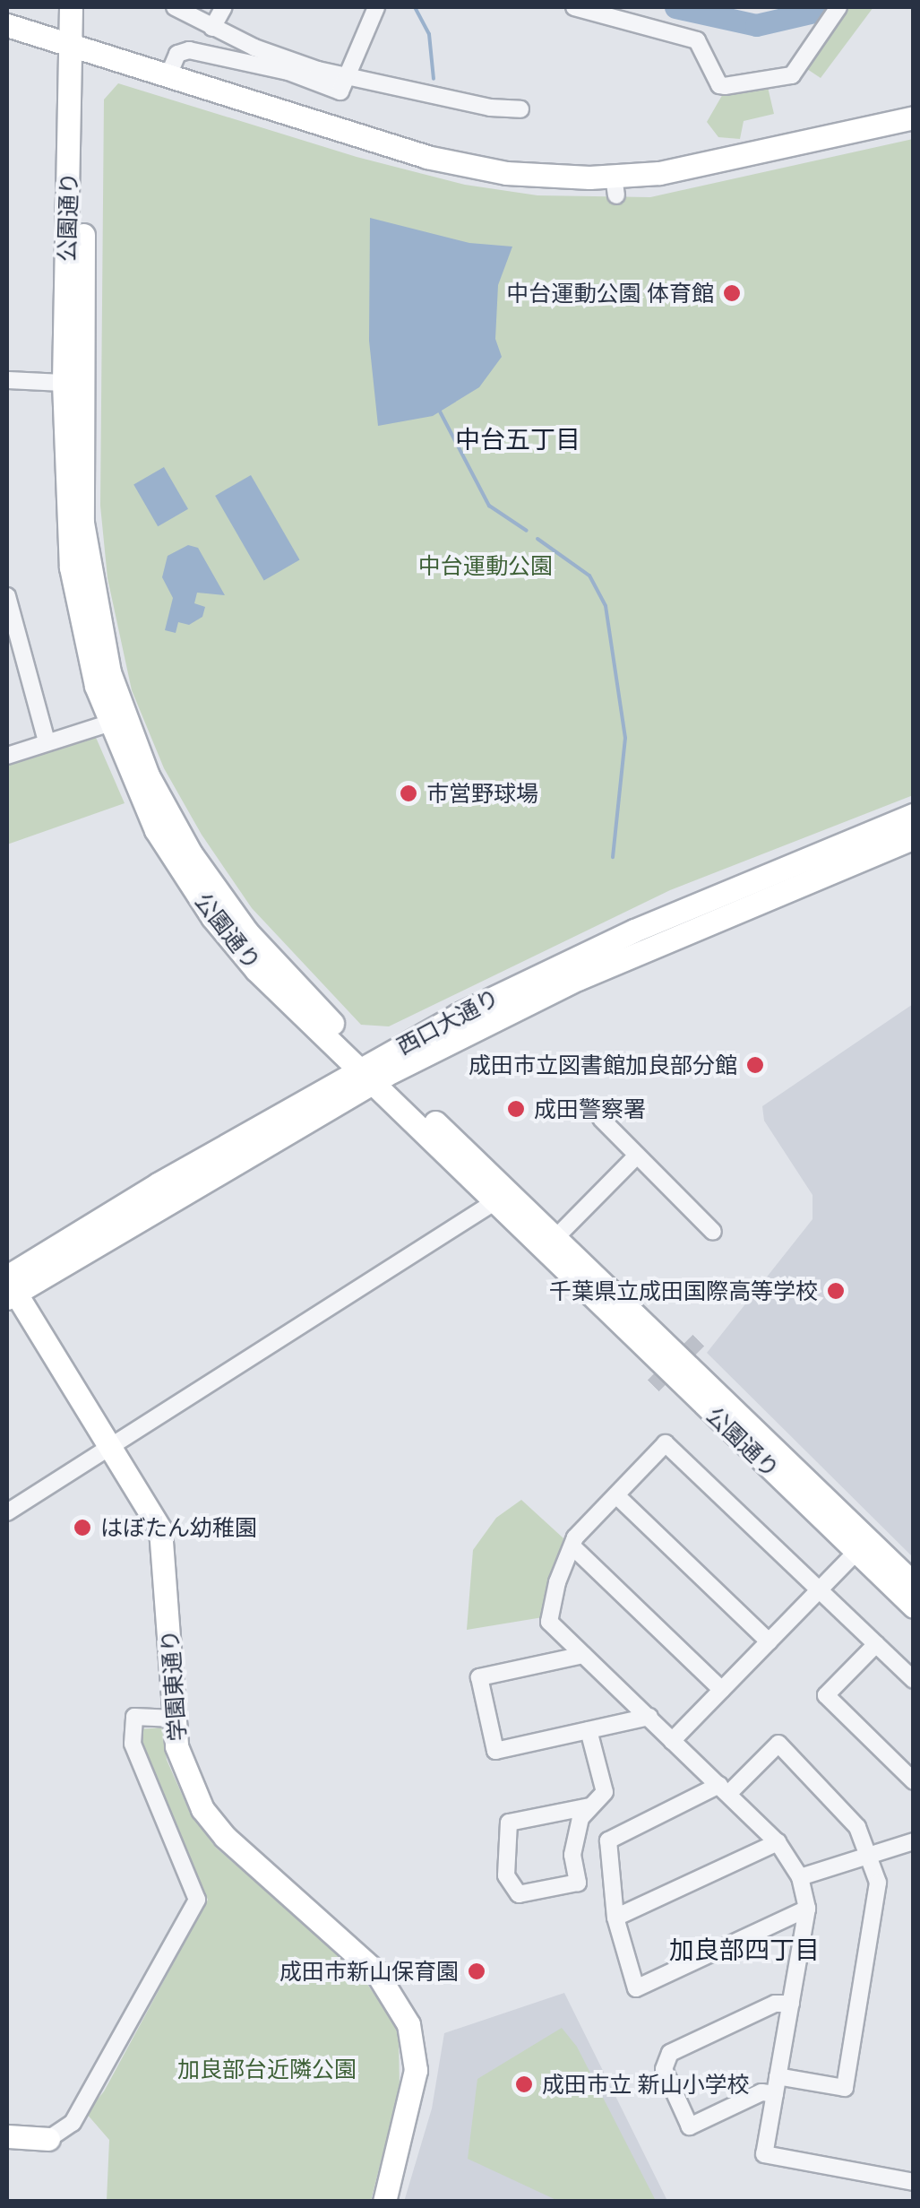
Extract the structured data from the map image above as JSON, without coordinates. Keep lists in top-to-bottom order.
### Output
{
  "streets": {
    "street": ["公園通り", "西口大通り", "学園東通り"]
  },
  "crossings": [
    ["公園通り", "西口大通り"],
    ["西口大通り", "学園東通り"]
  ],
  "districts": ["中台五丁目", "加良部四丁目"],
  "parks": ["中台運動公園", "加良部台近隣公園"],
  "places": [
    "中台運動公園 体育館",
    "市営野球場",
    "成田市立図書館加良部分館",
    "成田警察署",
    "千葉県立成田国際高等学校",
    "はぼたん幼稚園",
    "成田市新山保育園",
    "成田市立 新山小学校"
  ]
}
